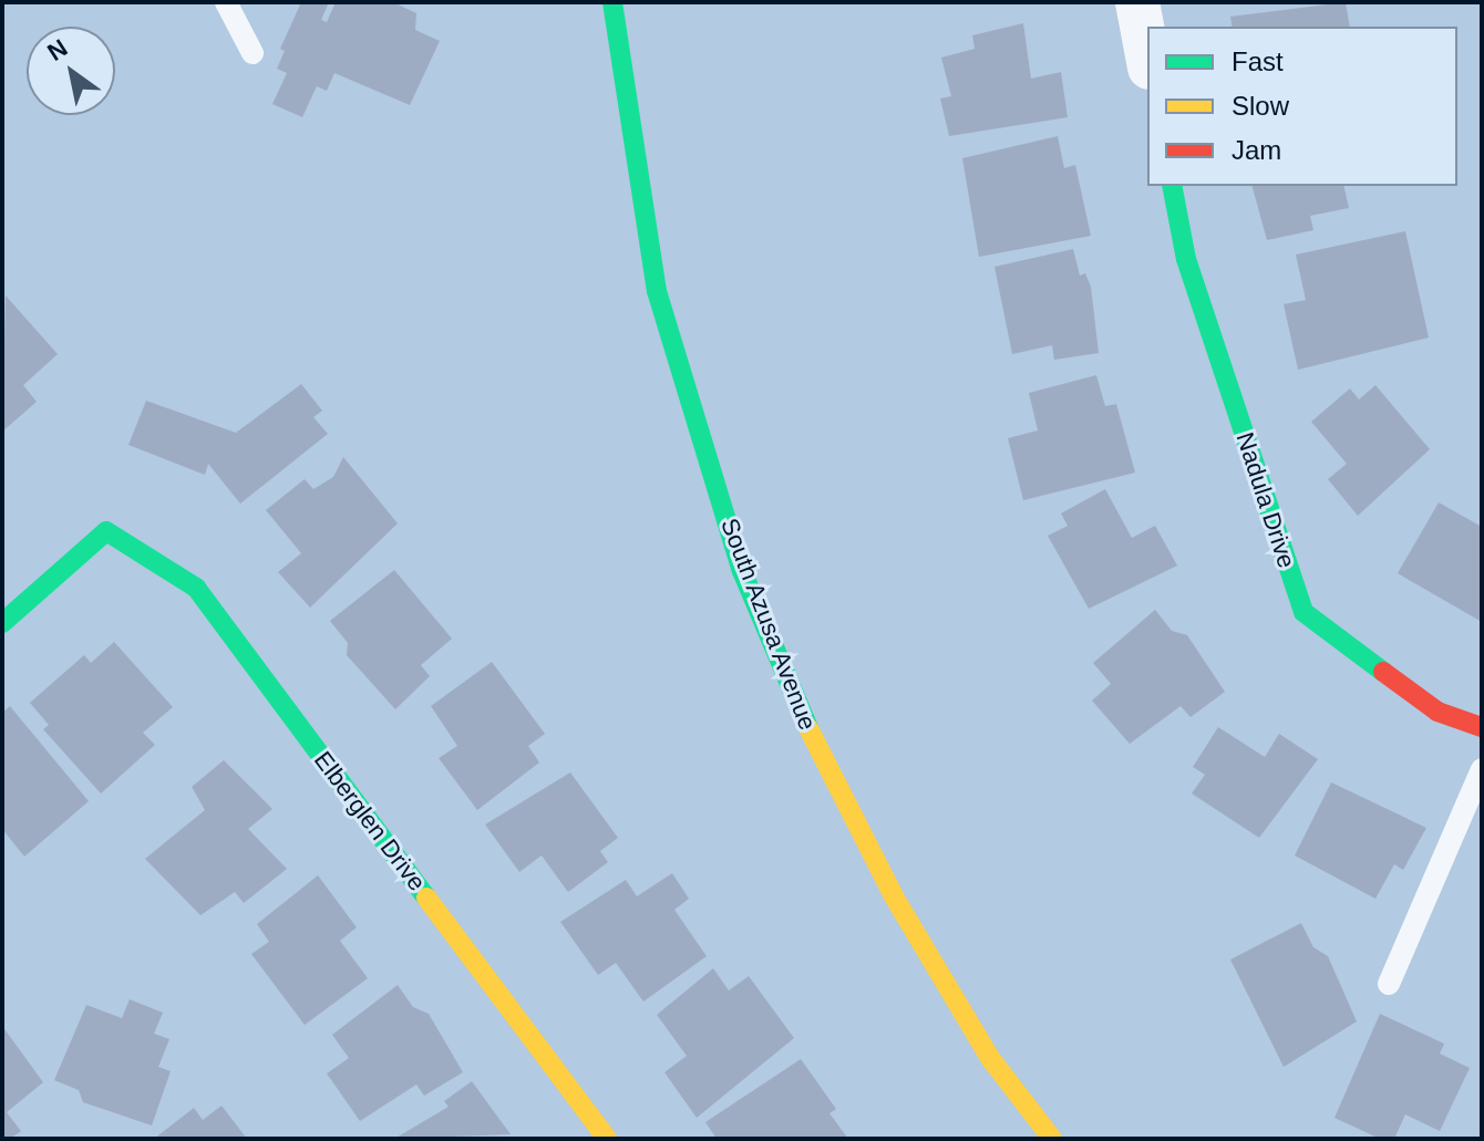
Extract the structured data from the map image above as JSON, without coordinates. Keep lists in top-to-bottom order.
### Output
{
  "streets": {
    "street": ["Nadula Drive", "South Azusa Avenue", "Elberglen Drive"]
  },
  "legend": ["Fast", "Slow", "Jam"],
  "north": "top left"
}
